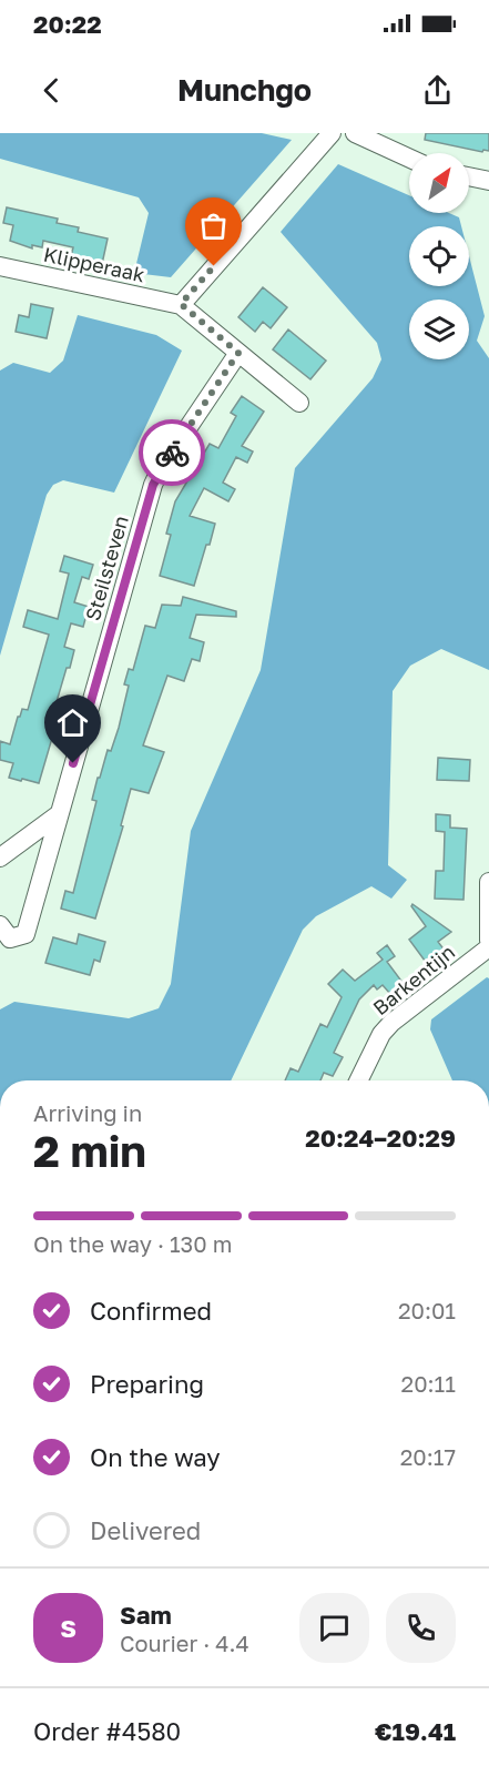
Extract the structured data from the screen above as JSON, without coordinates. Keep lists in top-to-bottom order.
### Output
{
  "streets": {
    "street": ["Klipperaak", "Steilsteven", "Barkentijn"]
  },
  "north": "top right",
  "page": {
    "status": "20:22",
    "header": "Munchgo",
    "heading": ["2 min", "Arriving in", "20:24–20:29"],
    "panel": [
      "Sam",
      "Courier · 4.4",
      "Order #4580",
      "€19.41"
    ],
    "bar": "On the way · 130 m",
    "list": [
      ["Confirmed", "20:01"],
      ["Preparing", "20:11"],
      ["On the way", "20:17"],
      "Delivered"
    ],
    "round": "S"
  }
}
